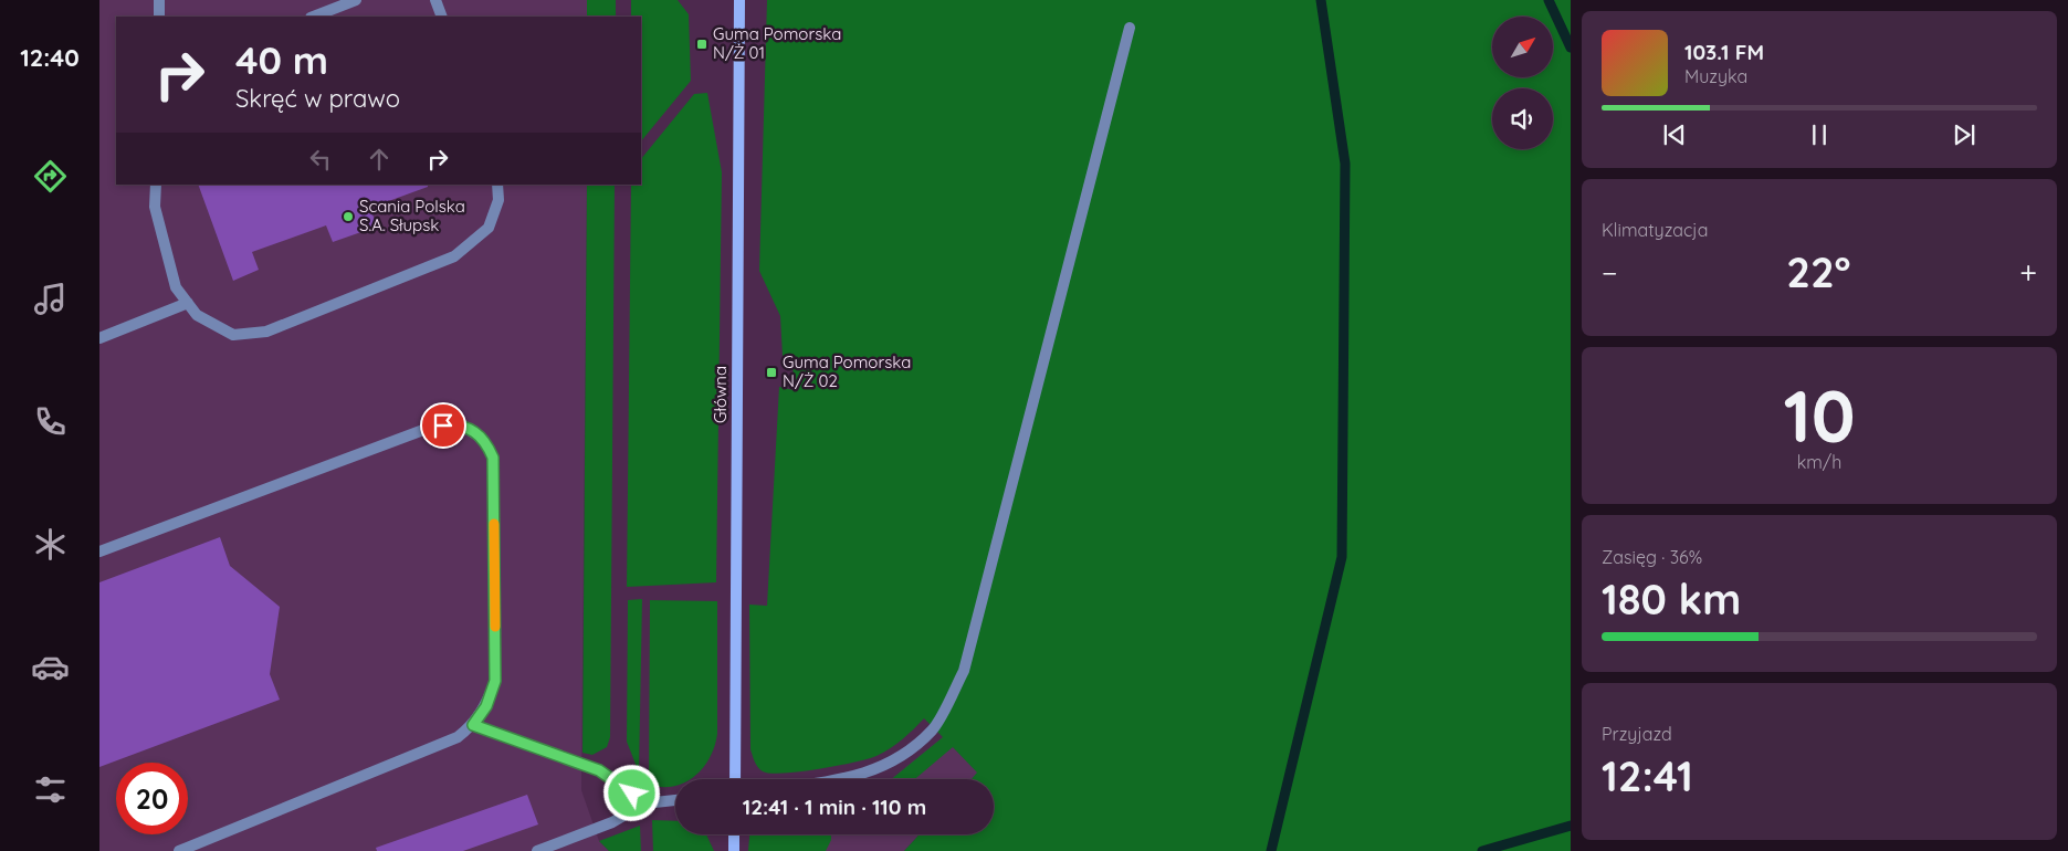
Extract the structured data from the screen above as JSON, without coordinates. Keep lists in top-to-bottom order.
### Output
{
  "streets": {
    "main road": ["Główna"]
  },
  "places": {
    "transit": ["Guma Pomorska N/Ż 01", "Guma Pomorska N/Ż 02"],
    "other": ["Scania Polska S.A. Słupsk"]
  },
  "north": "top right",
  "page": {
    "tabs": "12:40",
    "turn": ["40 m", "Skręć w prawo"],
    "song": ["103.1 FM", "Muzyka"],
    "tile": [
      "Klimatyzacja",
      ["10", "km/h"],
      ["Zasięg · 36%", "180 km"],
      ["Przyjazd", "12:41"]
    ],
    "heat": ["−", "22°", "+"],
    "limit": "20",
    "trip": "12:41 · 1 min · 110 m"
  }
}
